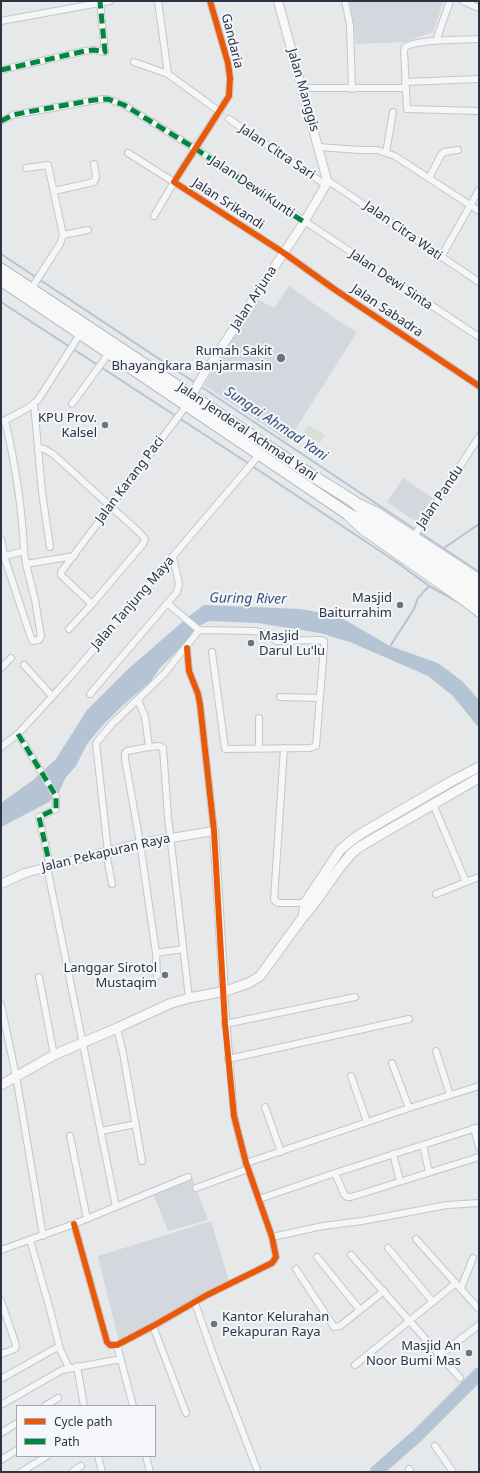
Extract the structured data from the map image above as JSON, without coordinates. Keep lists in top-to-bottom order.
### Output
{
  "streets": {
    "highway": ["Jalan Jenderal Achmad Yani"],
    "street": [
      "Gandaria",
      "Jalan Manggis",
      "Jalan Citra Sari",
      "Jalan Dewi Kunti",
      "Jalan Srikandi",
      "Jalan Citra Wati",
      "Jalan Dewi Sinta",
      "Jalan Arjuna",
      "Jalan Sabadra",
      "Jalan Karang Paci",
      "Jalan Pandu",
      "Jalan Tanjung Maya",
      "Jalan Pekapuran Raya"
    ]
  },
  "crossings": [
    ["Gandaria", "Jalan Dewi Kunti"],
    ["Gandaria", "Jalan Srikandi"],
    ["Jalan Manggis", "Jalan Citra Sari"],
    ["Jalan Manggis", "Jalan Citra Wati"],
    ["Jalan Manggis", "Jalan Arjuna"],
    ["Jalan Citra Sari", "Jalan Citra Wati"],
    ["Jalan Citra Sari", "Jalan Arjuna"],
    ["Jalan Dewi Kunti", "Jalan Srikandi"],
    ["Jalan Dewi Kunti", "Jalan Dewi Sinta"],
    ["Jalan Dewi Kunti", "Jalan Arjuna"],
    ["Jalan Srikandi", "Jalan Arjuna"],
    ["Jalan Srikandi", "Jalan Sabadra"],
    ["Jalan Citra Wati", "Jalan Arjuna"],
    ["Jalan Dewi Sinta", "Jalan Arjuna"],
    ["Jalan Arjuna", "Jalan Sabadra"],
    ["Jalan Arjuna", "Jalan Jenderal Achmad Yani"],
    ["Jalan Arjuna", "Jalan Karang Paci"],
    ["Jalan Jenderal Achmad Yani", "Jalan Karang Paci"],
    ["Jalan Jenderal Achmad Yani", "Jalan Pandu"],
    ["Jalan Jenderal Achmad Yani", "Jalan Tanjung Maya"]
  ],
  "water": ["Sungai Ahmad Yani", "Guring River"],
  "places": [
    "Rumah Sakit Bhayangkara Banjarmasin",
    "KPU Prov. Kalsel",
    "Masjid Baiturrahim",
    "Masjid Darul Lu'lu",
    "Langgar Sirotol Mustaqim",
    "Kantor Kelurahan Pekapuran Raya",
    "Masjid An Noor Bumi Mas"
  ],
  "legend": ["Cycle path", "Path"]
}
